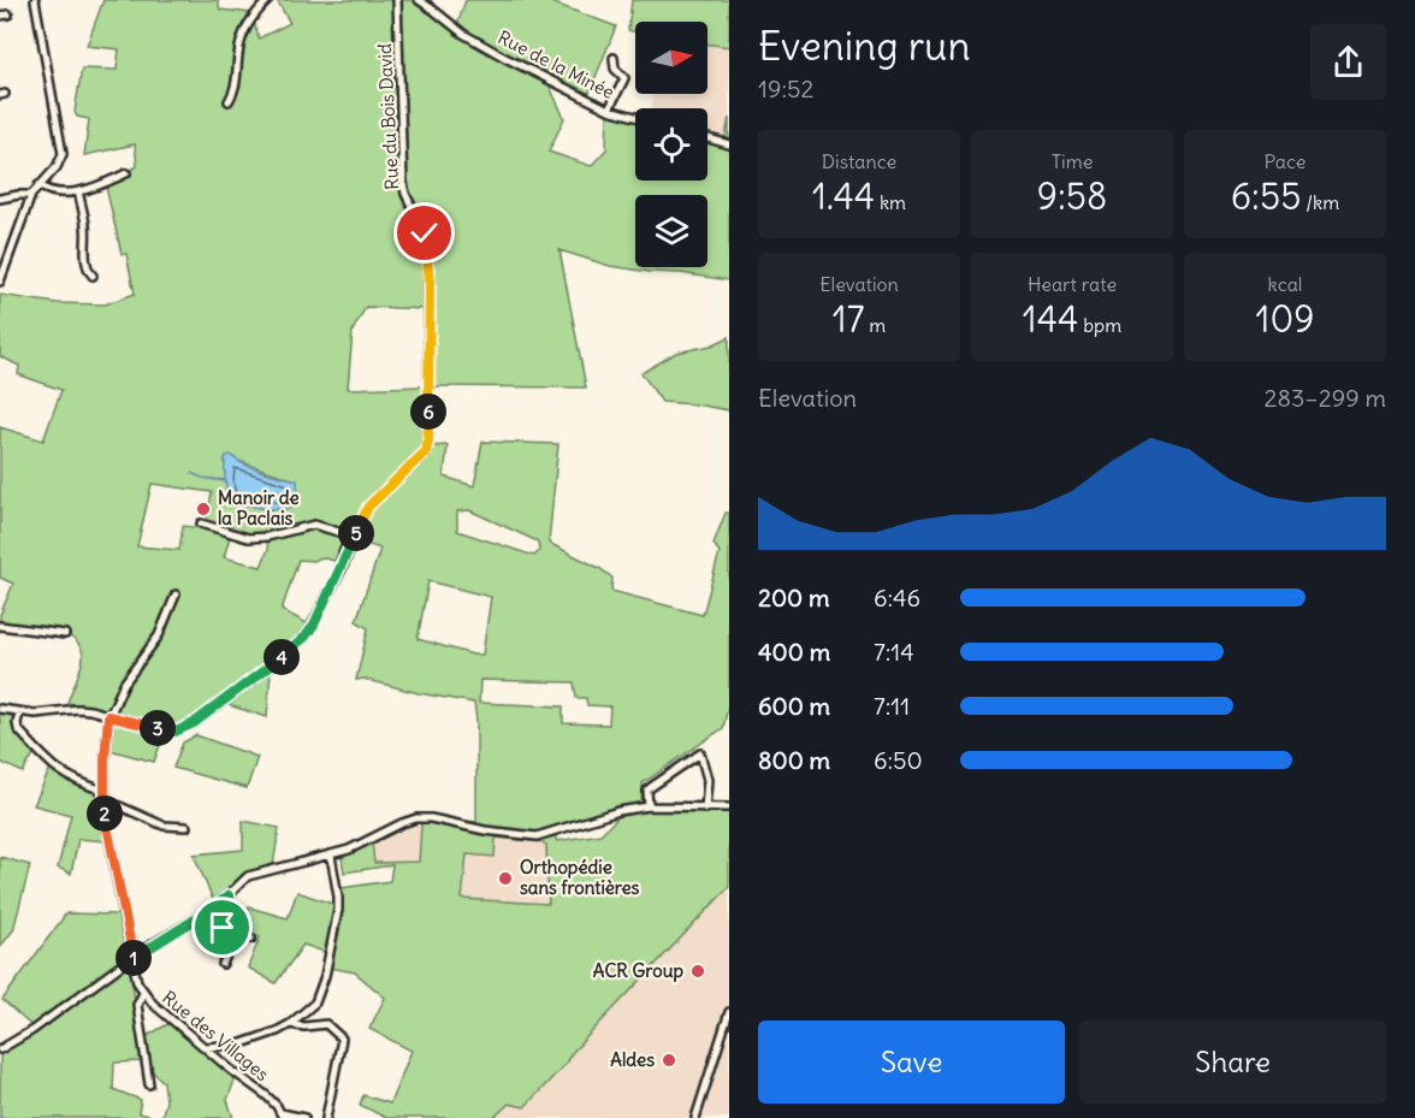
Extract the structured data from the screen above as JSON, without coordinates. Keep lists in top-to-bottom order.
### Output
{
  "streets": {
    "street": ["Rue de la Minée", "Rue du Bois David", "Rue des Villages"]
  },
  "places": [
    "Manoir de la Paclais",
    "Orthopédie sans frontières",
    "ACR Group",
    "Aldes"
  ],
  "north": "right",
  "page": {
    "heading": ["Evening run", "19:52"],
    "stats": [
      ["Distance", "1.44 km"],
      ["Time", "9:58"],
      ["Pace", "6:55 /km"],
      ["Elevation", "17 m"],
      ["Heart rate", "144 bpm"],
      ["kcal", "109"]
    ],
    "chart": ["Elevation", "283–299 m"],
    "pins": [
      "6",
      "5",
      "4",
      "3",
      "2",
      "1"
    ],
    "list": [
      {
        "name": "200 m",
        "note": "6:46"
      },
      {
        "name": "400 m",
        "note": "7:14"
      },
      {
        "name": "600 m",
        "note": "7:11"
      },
      {
        "name": "800 m",
        "note": "6:50"
      }
    ],
    "buttons": ["Save", "Share"]
  }
}
